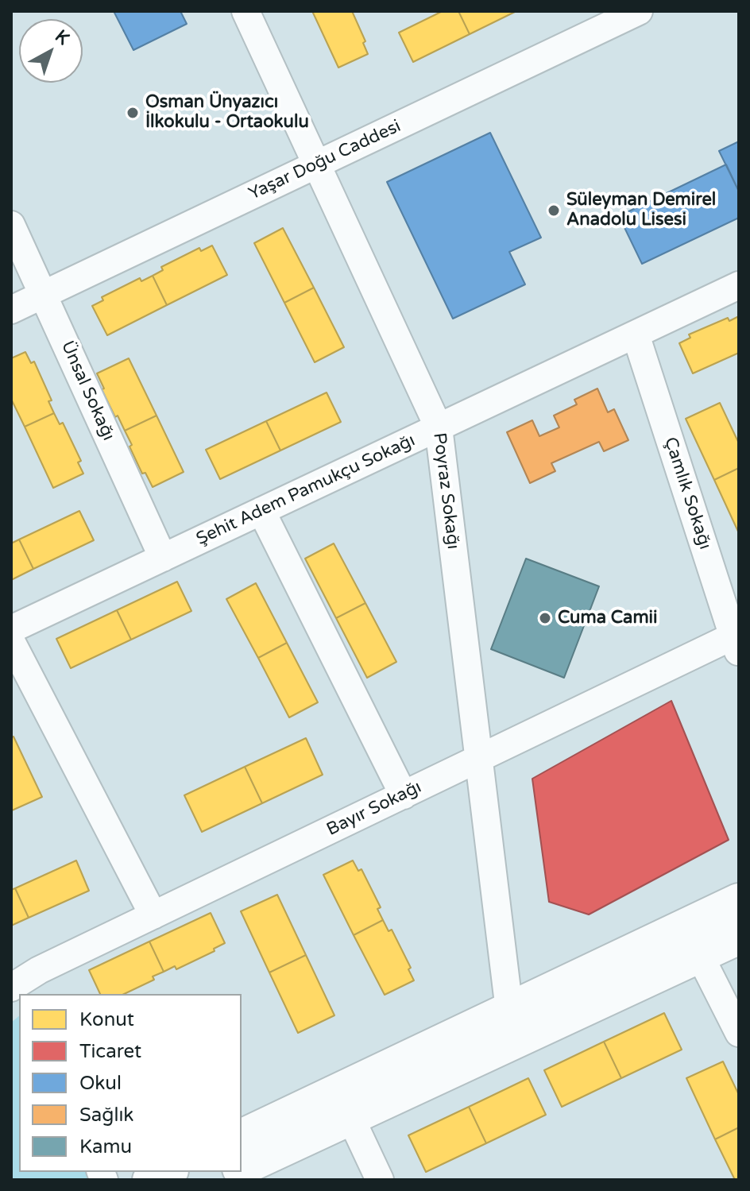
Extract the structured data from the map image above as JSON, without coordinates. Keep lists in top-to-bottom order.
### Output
{
  "streets": {
    "street": [
      "Yaşar Doğu Caddesi",
      "Ünsal Sokağı",
      "Şehit Adem Pamukçu Sokağı",
      "Poyraz Sokağı",
      "Çamlık Sokağı",
      "Bayır Sokağı"
    ]
  },
  "crossings": [
    ["Yaşar Doğu Caddesi", "Ünsal Sokağı"],
    ["Yaşar Doğu Caddesi", "Poyraz Sokağı"],
    ["Ünsal Sokağı", "Şehit Adem Pamukçu Sokağı"],
    ["Şehit Adem Pamukçu Sokağı", "Poyraz Sokağı"],
    ["Şehit Adem Pamukçu Sokağı", "Çamlık Sokağı"],
    ["Poyraz Sokağı", "Bayır Sokağı"],
    ["Çamlık Sokağı", "Bayır Sokağı"]
  ],
  "places": ["Osman Ünyazıcı İlkokulu - Ortaokulu", "Süleyman Demirel Anadolu Lisesi", "Cuma Camii"],
  "legend": [
    "Konut",
    "Ticaret",
    "Okul",
    "Sağlık",
    "Kamu"
  ],
  "north": "top right"
}
